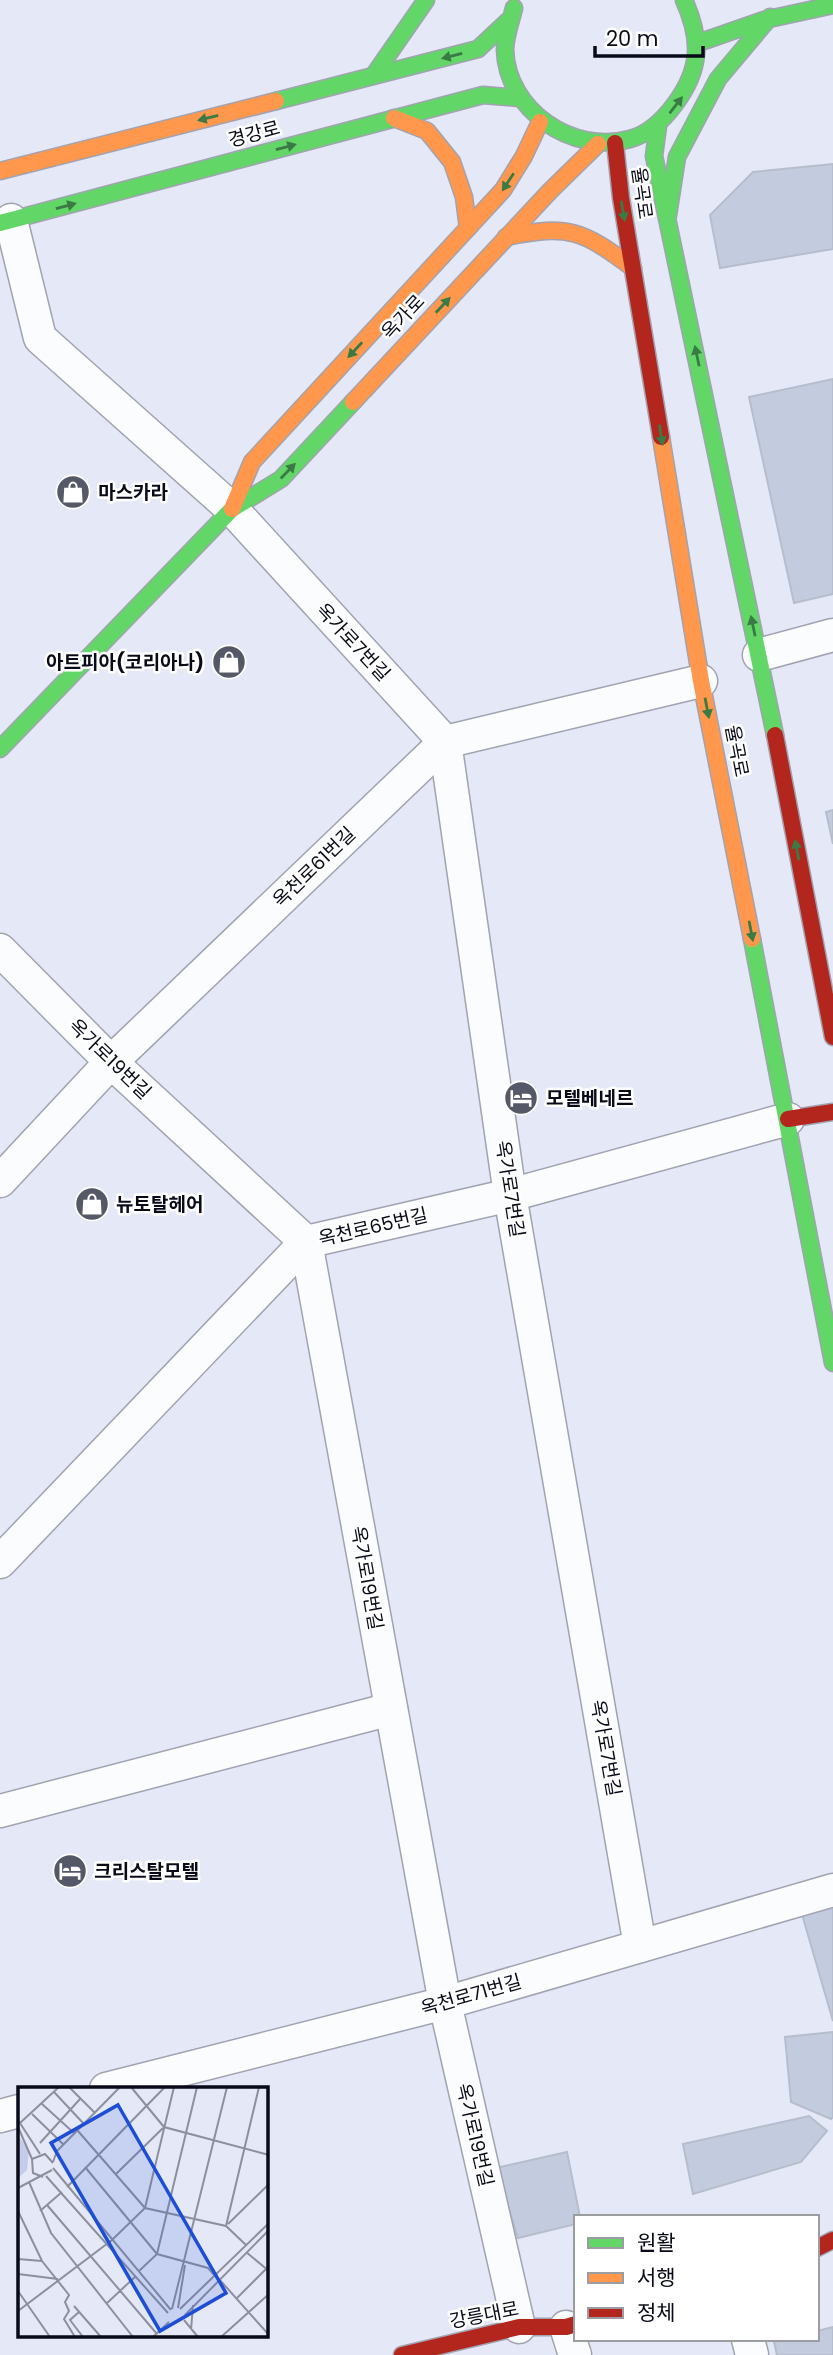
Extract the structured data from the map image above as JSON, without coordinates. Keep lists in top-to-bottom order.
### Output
{
  "streets": {
    "street": [
      "경강로",
      "율곡로",
      "옥가로",
      "옥가로7번길",
      "옥천로61번길",
      "옥가로19번길",
      "옥천로65번길",
      "옥천로71번길",
      "강릉대로"
    ]
  },
  "crossings": [
    ["경강로", "옥가로7번길"],
    ["율곡로", "옥가로"],
    ["율곡로", "옥천로65번길"],
    ["옥가로", "옥가로7번길"],
    ["옥가로7번길", "옥천로61번길"],
    ["옥가로7번길", "옥천로65번길"],
    ["옥가로7번길", "옥천로71번길"],
    ["옥천로61번길", "옥가로19번길"],
    ["옥가로19번길", "옥천로65번길"],
    ["옥가로19번길", "옥천로71번길"],
    ["옥가로19번길", "강릉대로"]
  ],
  "places": {
    "shop": ["마스카라", "아트피아(코리아나)", "뉴토탈헤어"],
    "hotel": ["모텔베네르", "크리스탈모텔"]
  },
  "legend": ["원활", "서행", "정체"],
  "scale_bar": "20 m"
}
